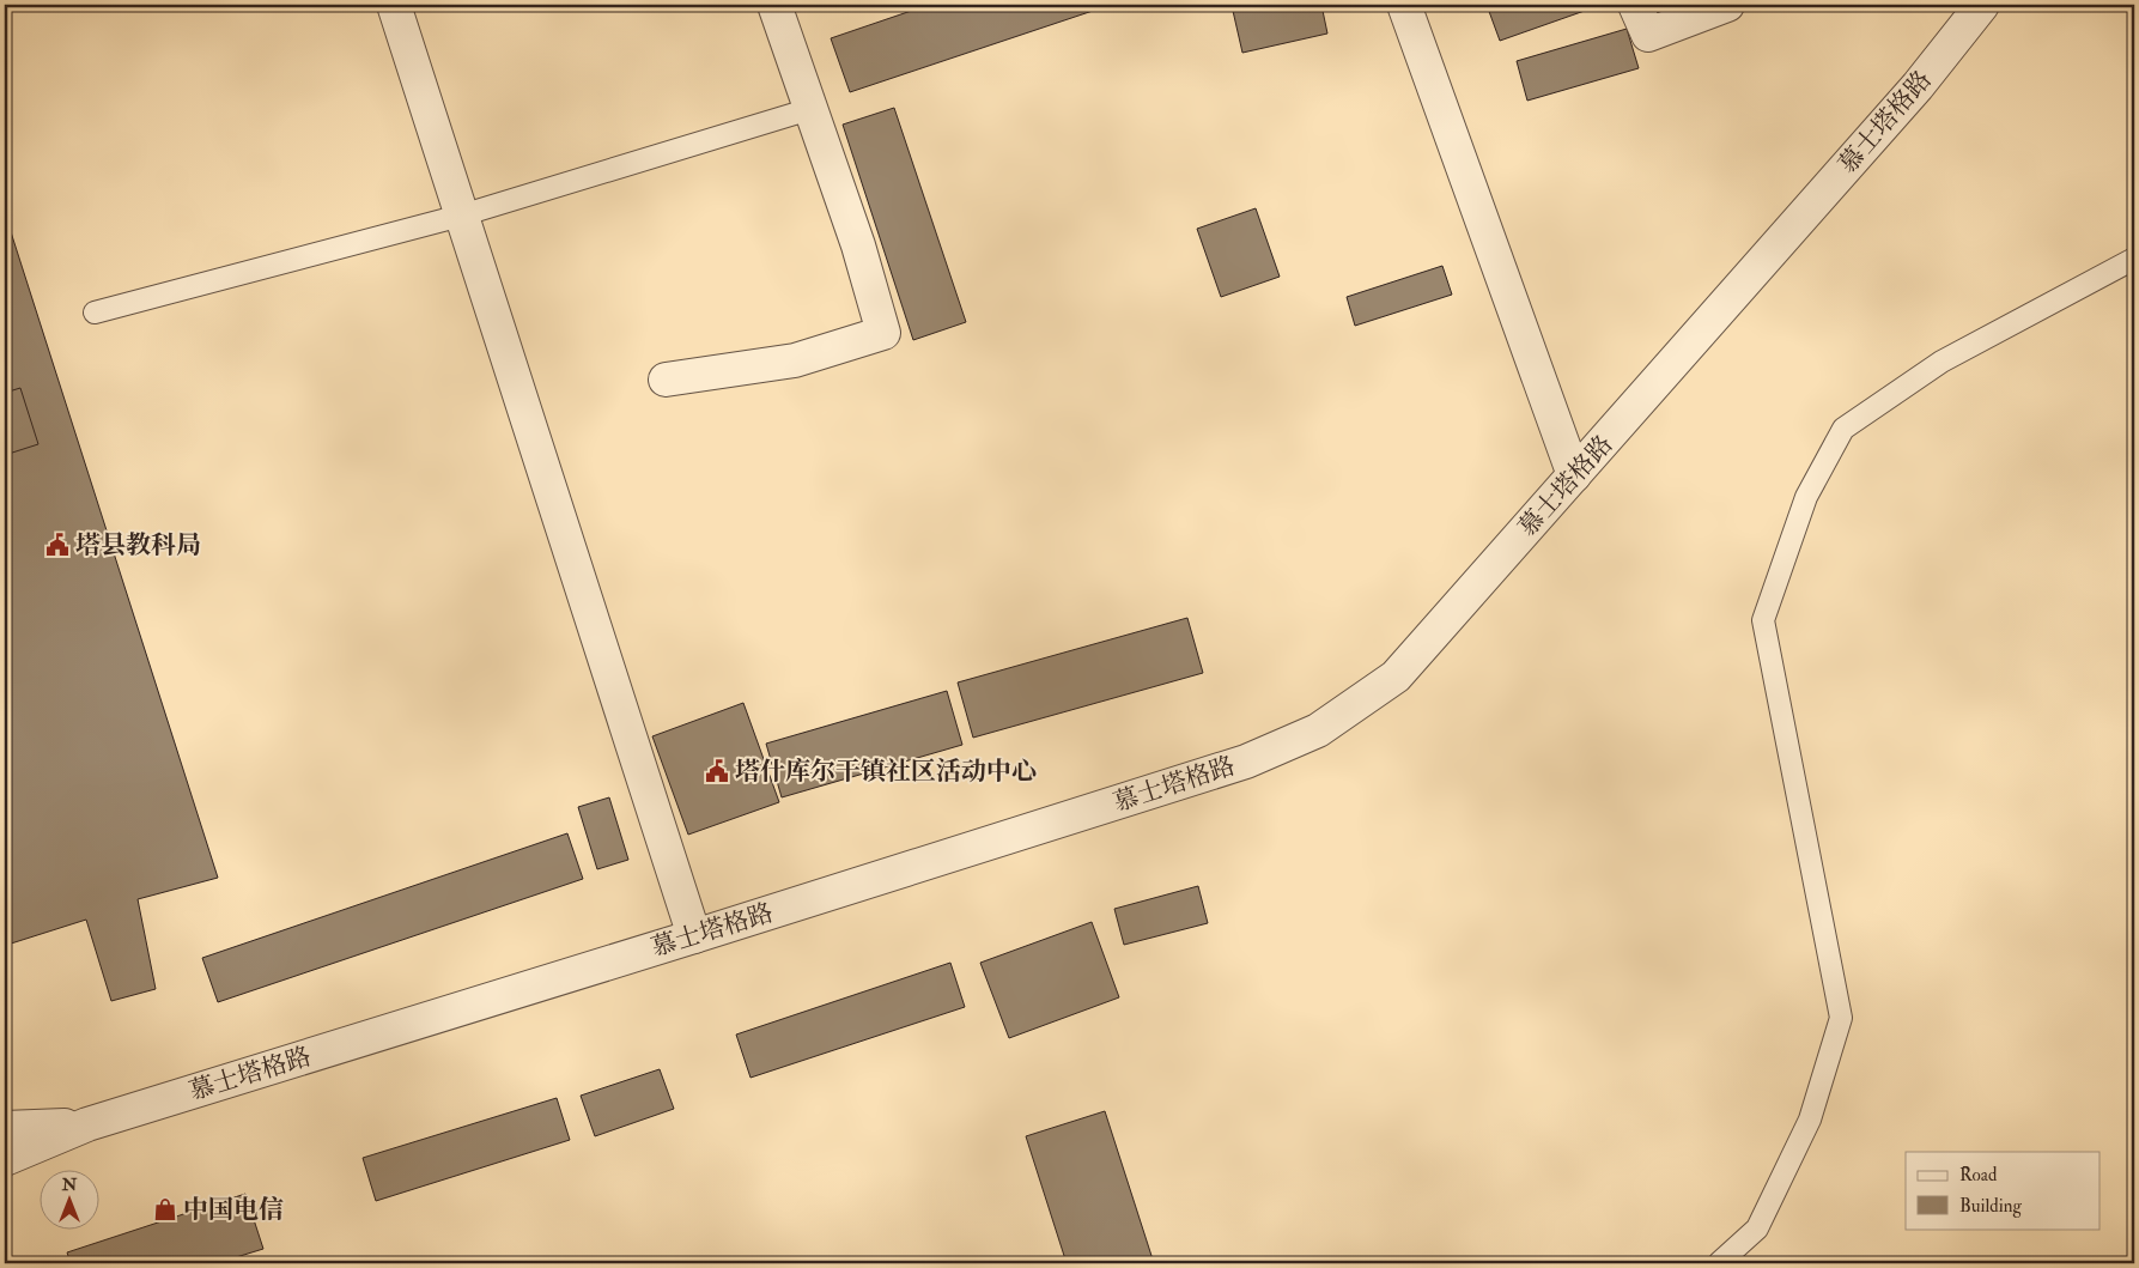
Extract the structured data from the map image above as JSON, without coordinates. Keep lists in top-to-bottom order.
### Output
{
  "streets": {
    "street": ["慕士塔格路"]
  },
  "places": {
    "public building": ["塔县教科局", "塔什库尔干镇社区活动中心"],
    "shop": ["中国电信"]
  },
  "legend": ["Road", "Building"],
  "north": "top"
}
